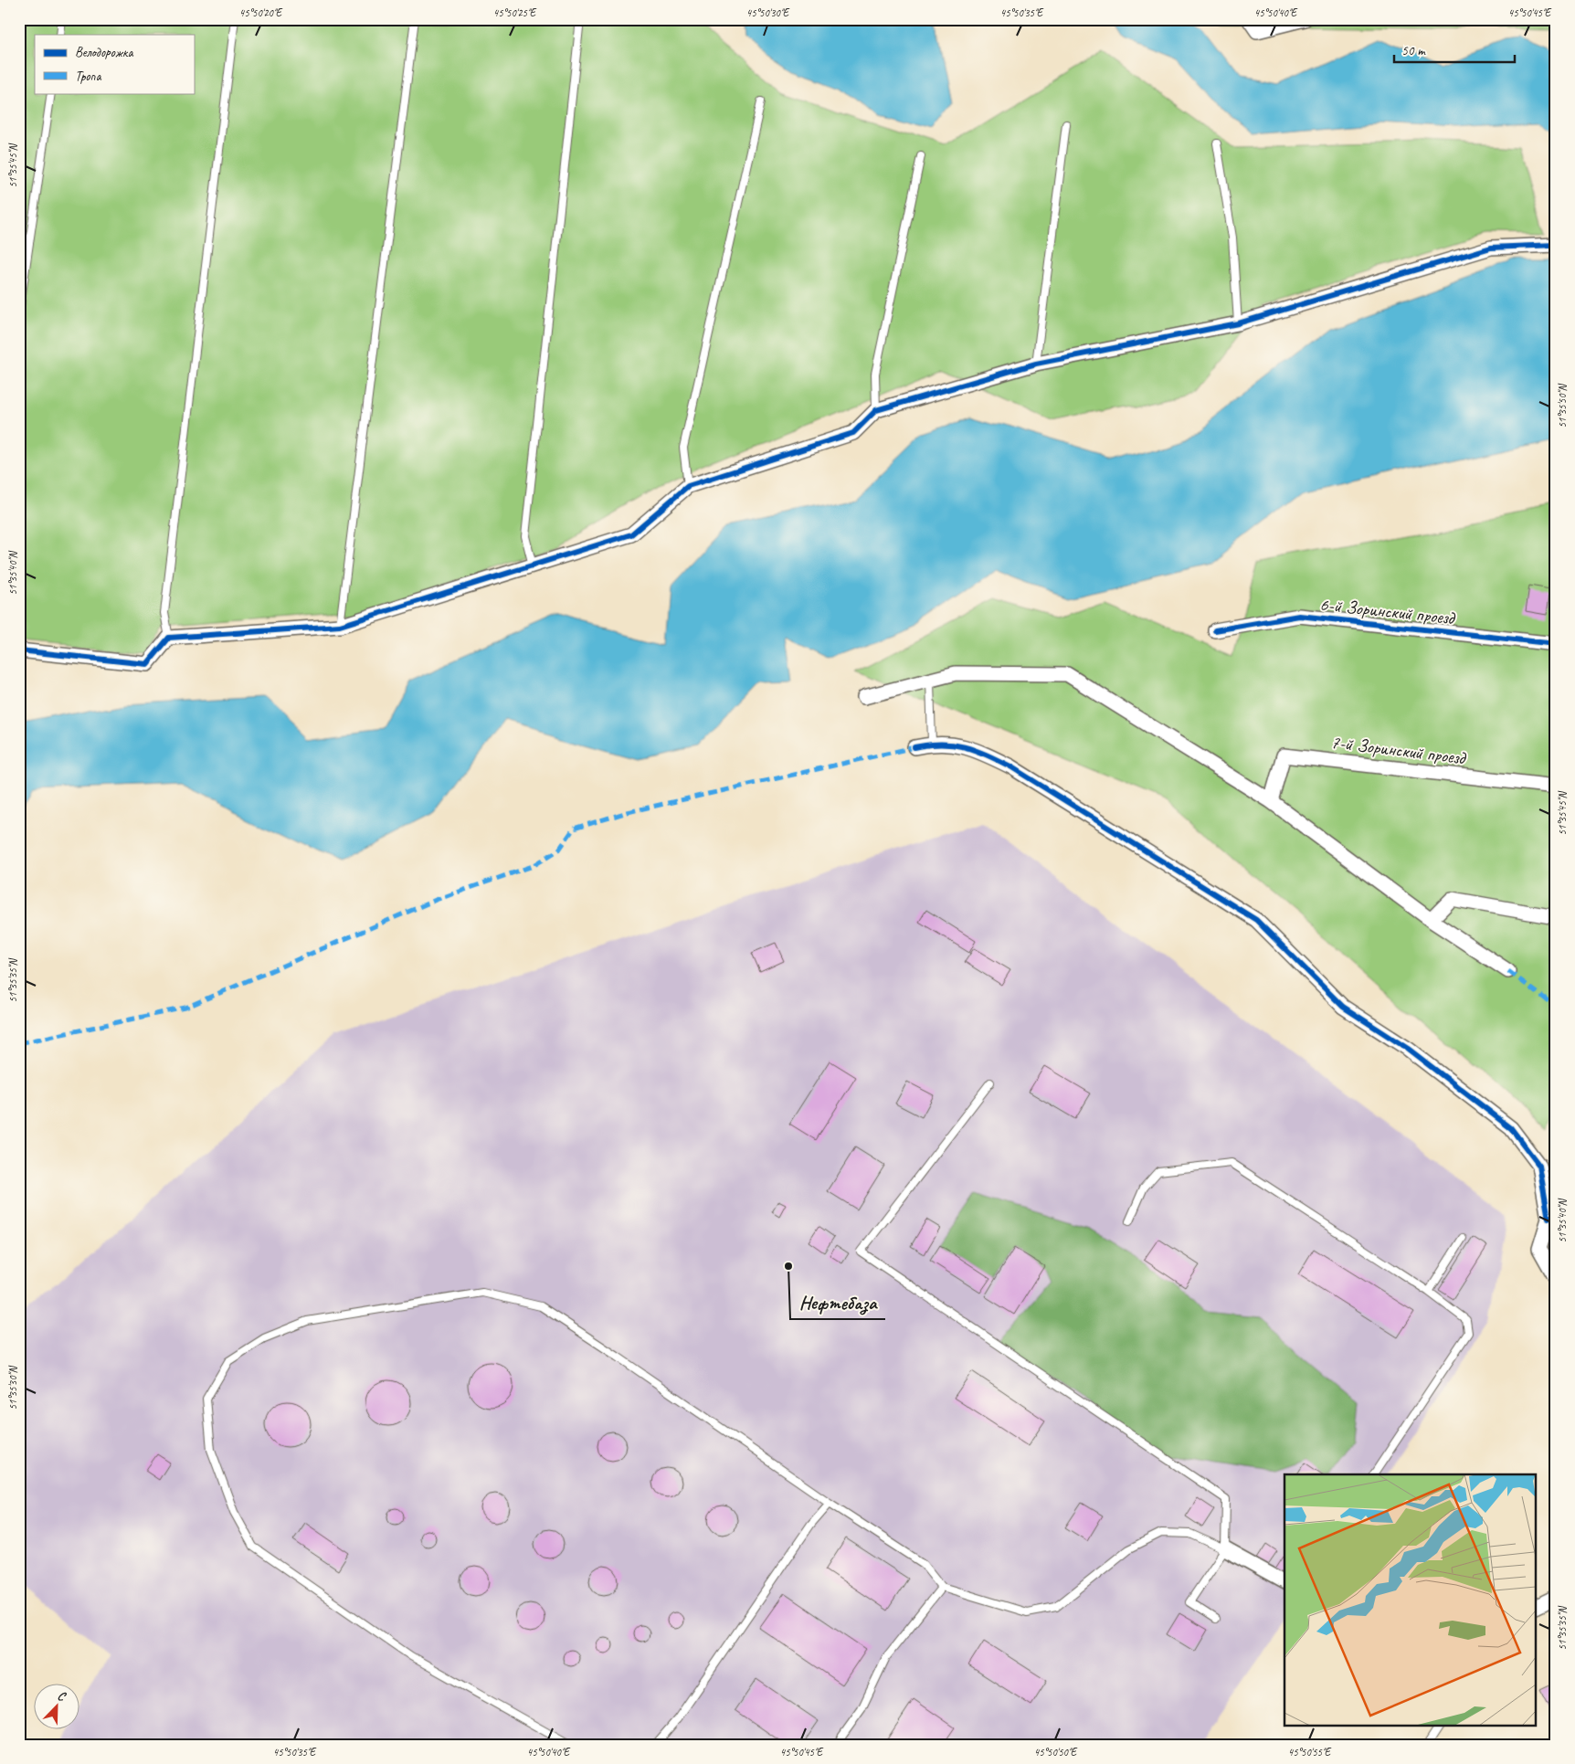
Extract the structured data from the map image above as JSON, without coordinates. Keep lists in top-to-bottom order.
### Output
{
  "streets": {
    "street": ["6-й Зоринский проезд", "7-й Зоринский проезд"]
  },
  "places": ["Нефтебаза"],
  "legend": ["Велодорожка", "Тропа"],
  "scale_bar": "50 m",
  "north": "top right",
  "coordinates": [
    "45°50'20\"E",
    "45°50'25\"E",
    "45°50'30\"E",
    "45°50'35\"E",
    "45°50'40\"E",
    "45°50'45\"E",
    "51°35'45\"N",
    "51°35'50\"N",
    "51°35'40\"N",
    "51°35'35\"N",
    "51°35'30\"N",
    "45°50'50\"E",
    "45°50'55\"E"
  ]
}
